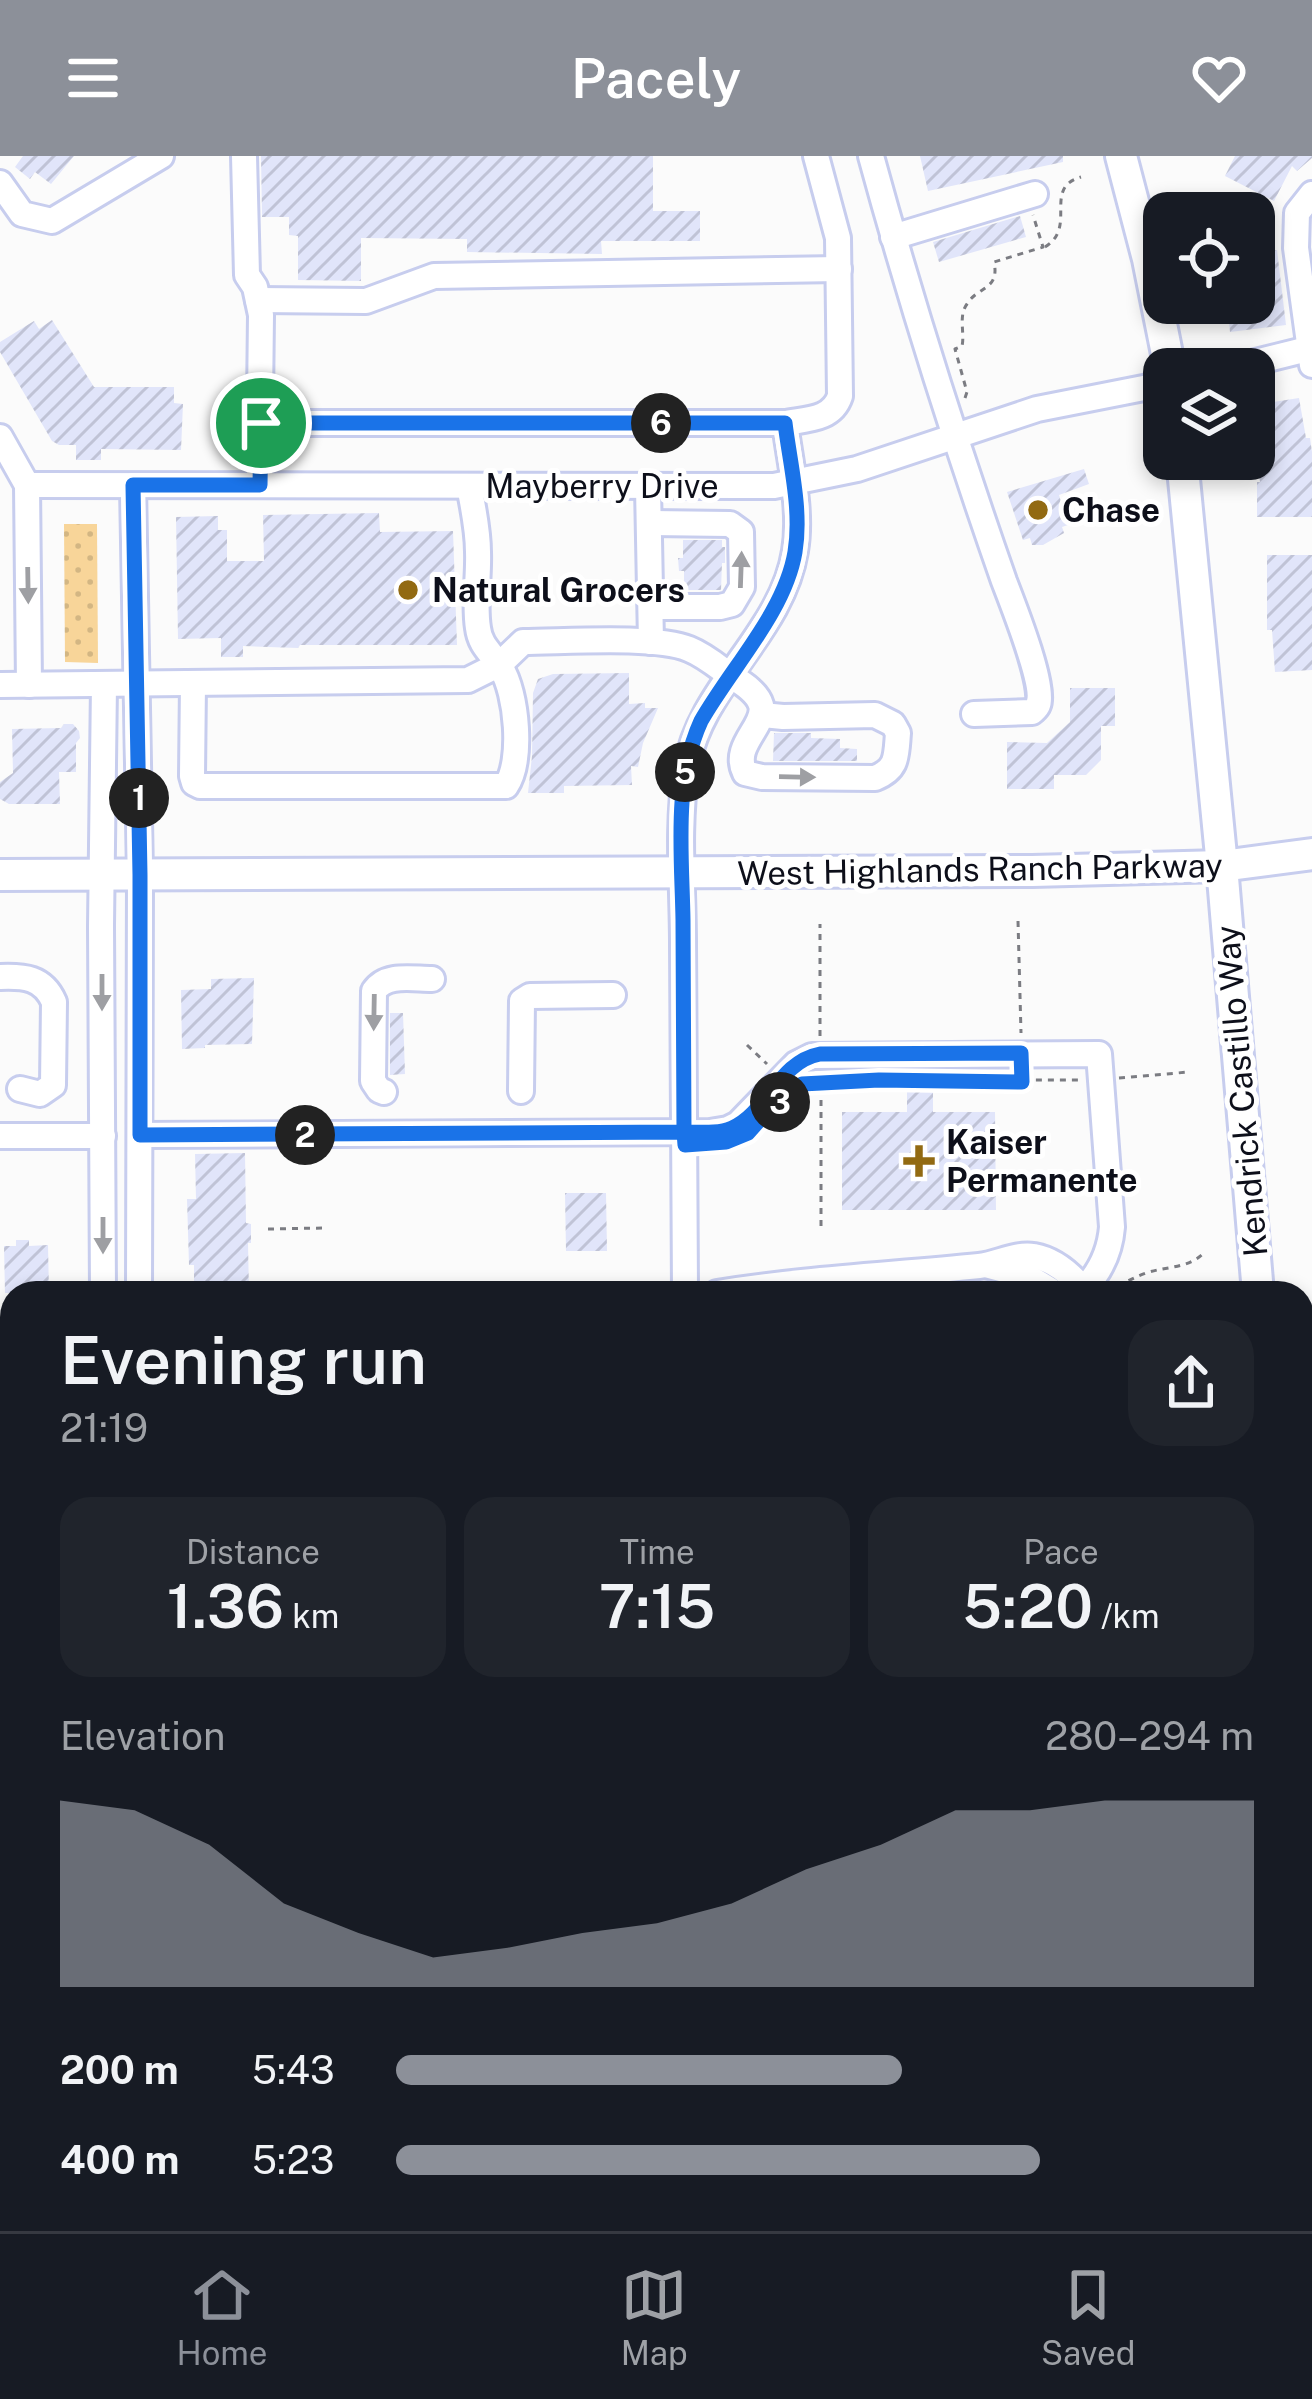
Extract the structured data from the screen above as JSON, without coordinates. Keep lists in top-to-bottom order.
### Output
{
  "streets": {
    "main road": ["West Highlands Ranch Parkway", "Kendrick Castillo Way"],
    "street": ["Mayberry Drive"]
  },
  "crossings": [
    ["West Highlands Ranch Parkway", "Kendrick Castillo Way"]
  ],
  "places": {
    "other": ["Chase", "Natural Grocers"],
    "health": ["Kaiser Permanente"]
  },
  "page": {
    "header": "Pacely",
    "pins": [
      "6",
      "5",
      "1",
      "3",
      "2"
    ],
    "heading": ["Evening run", "21:19"],
    "stats": [
      ["Distance", "1.36 km"],
      ["Time", "7:15"],
      ["Pace", "5:20 /km"]
    ],
    "chart": ["Elevation", "280–294 m"],
    "list": [
      {
        "name": "200 m",
        "note": "5:43"
      },
      {
        "name": "400 m",
        "note": "5:23"
      }
    ],
    "tabs": ["Home", "Map", "Saved"]
  }
}
